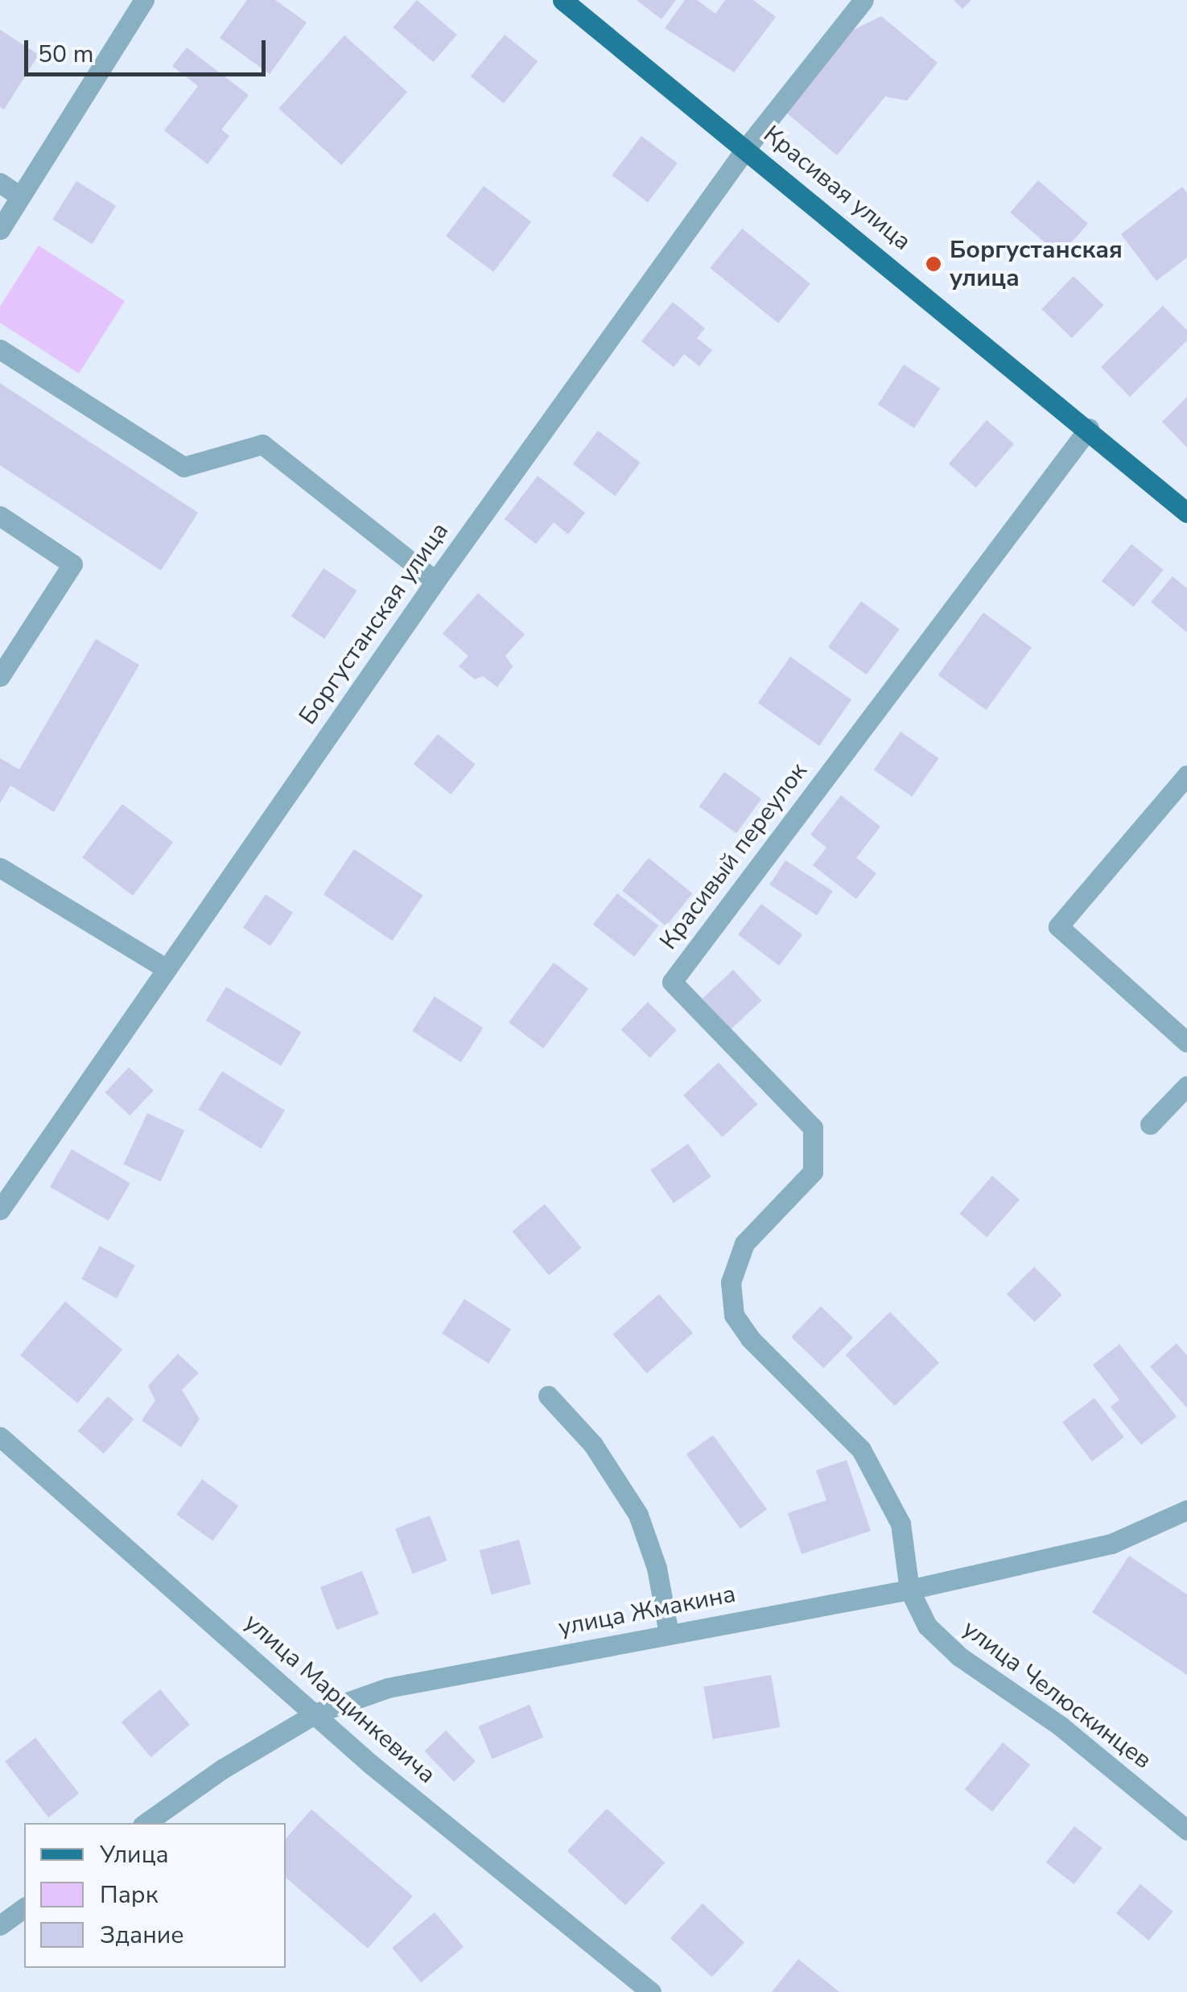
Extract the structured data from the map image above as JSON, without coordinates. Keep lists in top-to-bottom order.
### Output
{
  "streets": {
    "main road": ["Красивая улица"],
    "street": [
      "Боргустанская улица",
      "Красивый переулок",
      "улица Жмакина",
      "улица Челюскинцев",
      "улица Марцинкевича"
    ]
  },
  "crossings": [
    ["Красивая улица", "Боргустанская улица"],
    ["Красивая улица", "Красивый переулок"],
    ["Красивый переулок", "улица Жмакина"],
    ["Красивый переулок", "улица Челюскинцев"],
    ["улица Жмакина", "улица Челюскинцев"],
    ["улица Жмакина", "улица Марцинкевича"]
  ],
  "places": ["Боргустанская улица"],
  "legend": ["Улица", "Парк", "Здание"],
  "scale_bar": "50 m"
}
